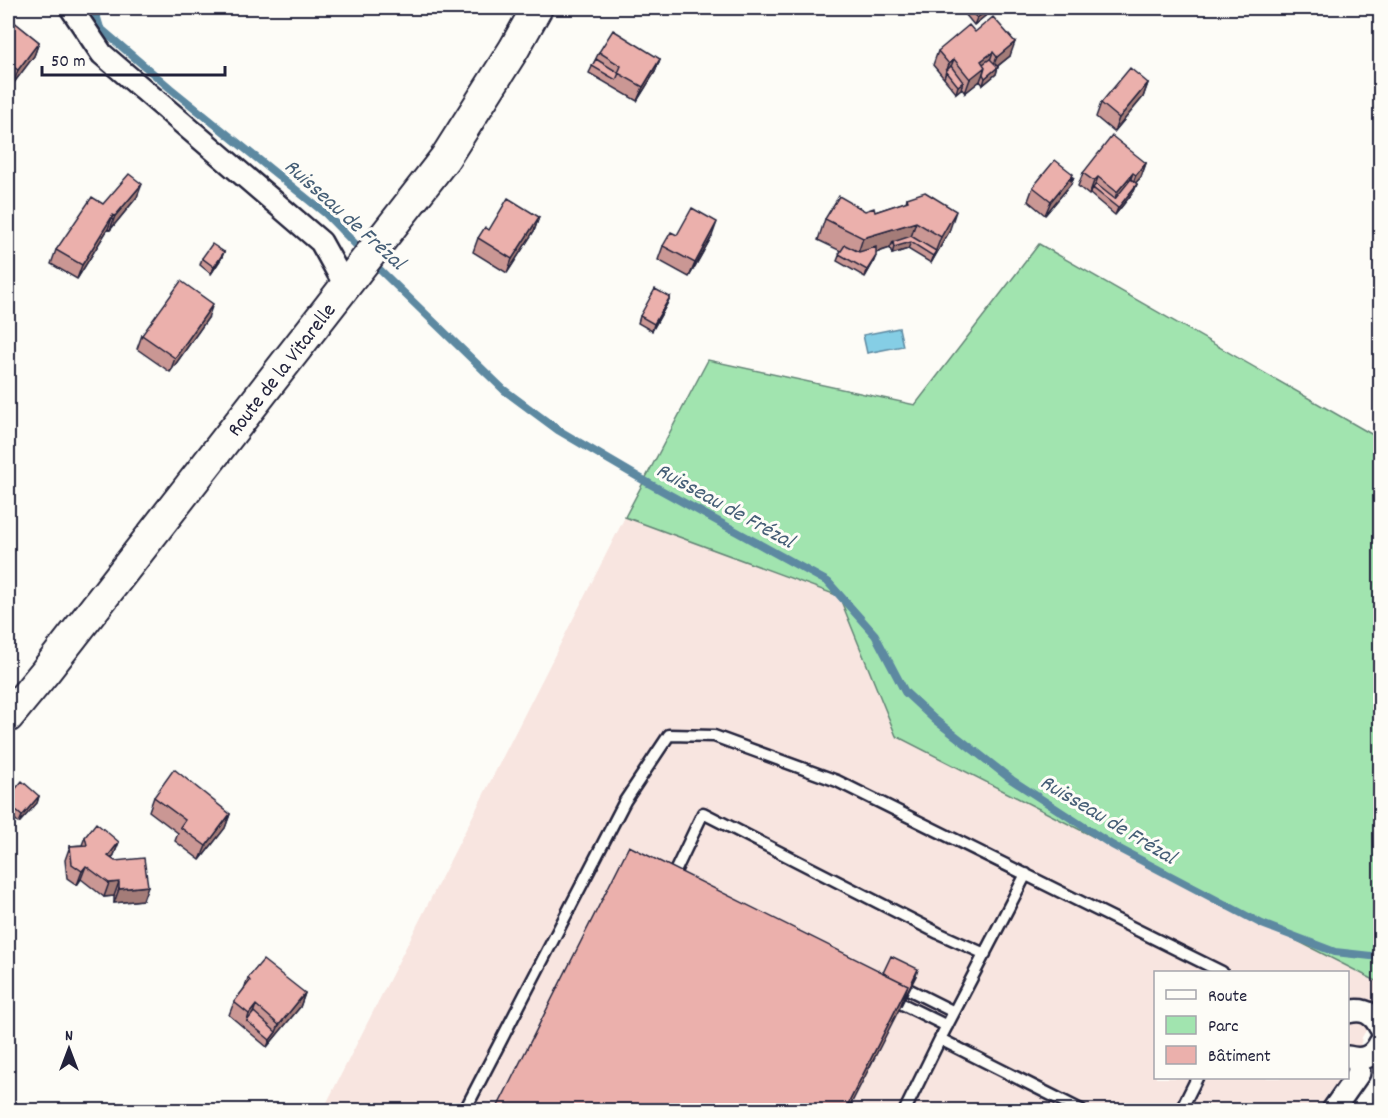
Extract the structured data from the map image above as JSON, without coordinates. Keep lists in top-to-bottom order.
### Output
{
  "streets": {
    "street": ["Route de la Vitarelle"]
  },
  "water": ["Ruisseau de Frézal"],
  "legend": ["Route", "Parc", "Bâtiment"],
  "scale_bar": "50 m",
  "north": "top"
}
